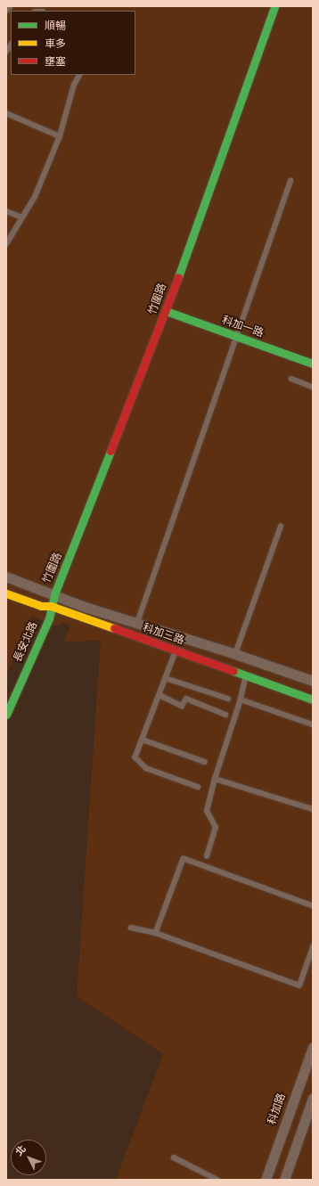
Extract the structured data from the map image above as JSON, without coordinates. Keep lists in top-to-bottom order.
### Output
{
  "streets": {
    "street": [
      "竹圍路",
      "科加一路",
      "科加三路",
      "長安北路",
      "科加路"
    ]
  },
  "crossings": [
    ["竹圍路", "科加一路"],
    ["竹圍路", "科加三路"],
    ["竹圍路", "長安北路"],
    ["科加三路", "長安北路"]
  ],
  "legend": ["順暢", "車多", "壅塞"],
  "north": "top left"
}
